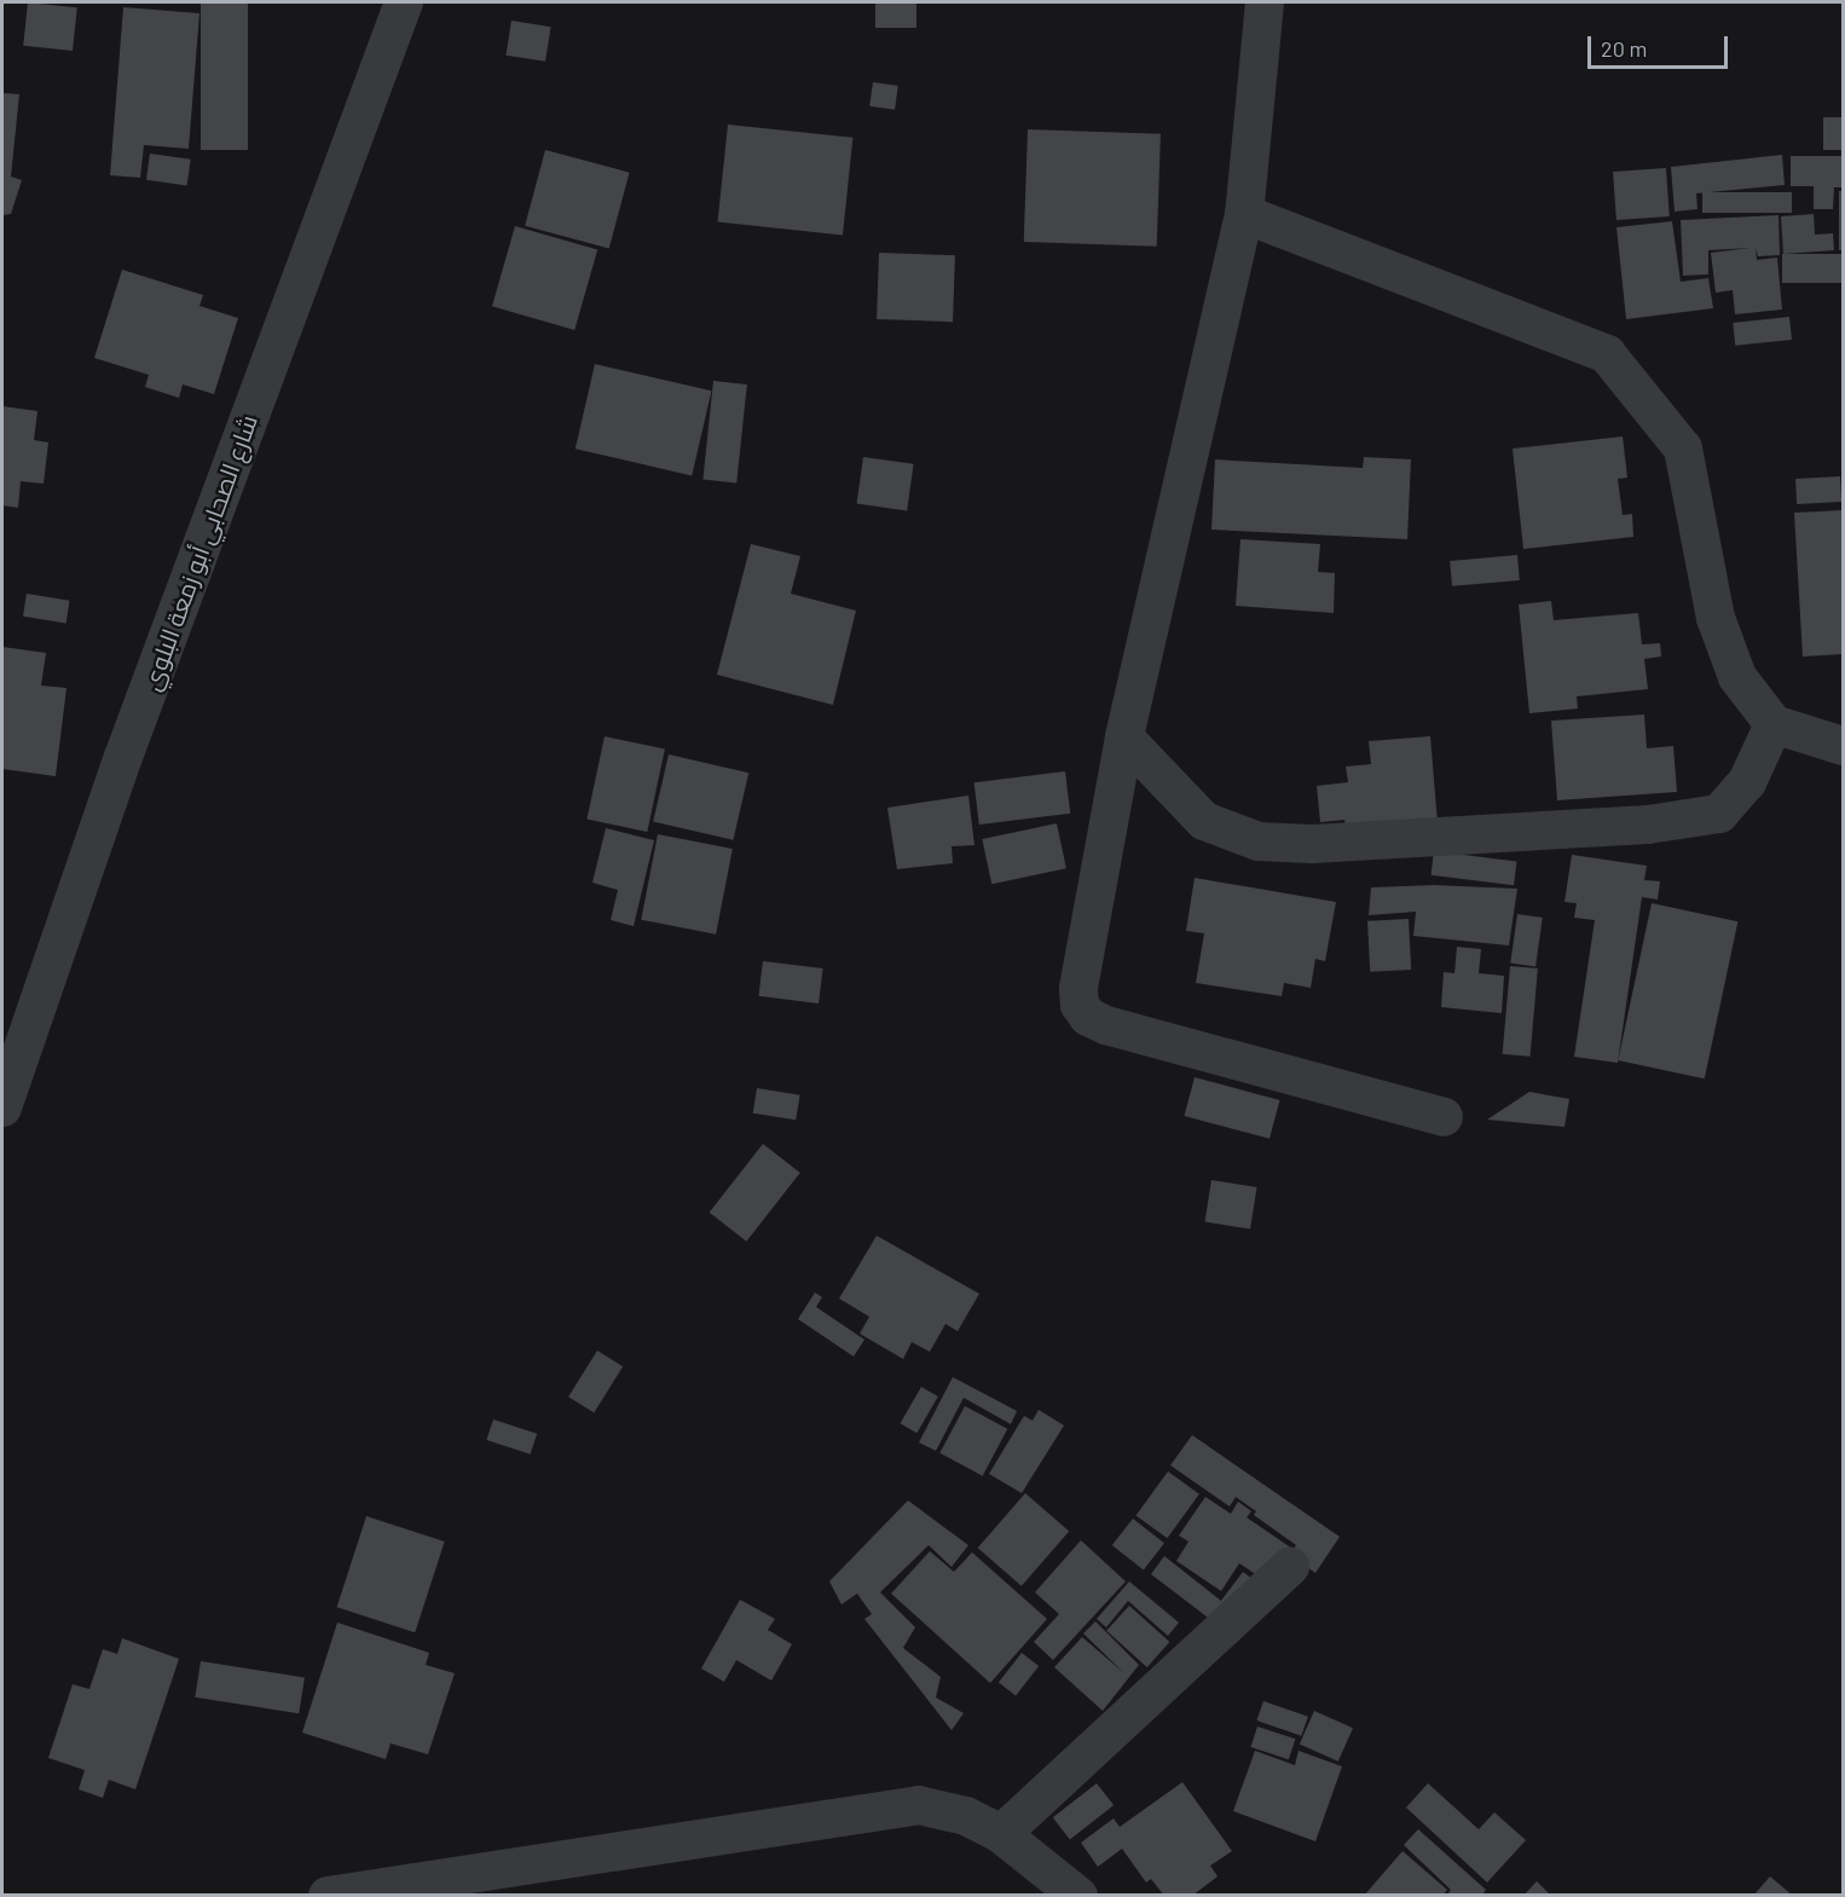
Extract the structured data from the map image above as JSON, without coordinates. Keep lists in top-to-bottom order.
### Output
{
  "streets": {
    "street": ["شارع الصحابي أبو زمعة البلوي"]
  },
  "scale_bar": "20 m"
}
